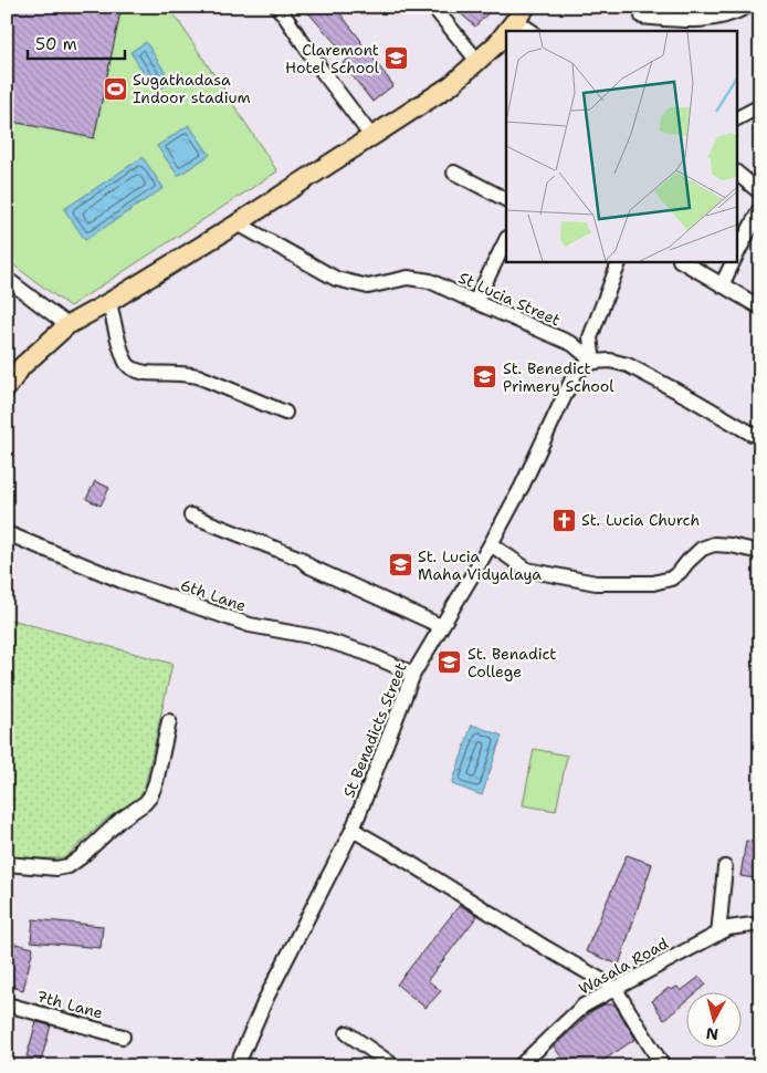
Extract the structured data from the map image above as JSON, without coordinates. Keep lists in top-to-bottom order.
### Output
{
  "streets": {
    "street": [
      "St Lucia Street",
      "6th Lane",
      "St Benadicts Street",
      "Wasala Road",
      "7th Lane"
    ]
  },
  "crossings": [
    ["St Lucia Street", "St Benadicts Street"],
    ["6th Lane", "St Benadicts Street"]
  ],
  "places": {
    "school or university": [
      "Claremont Hotel School",
      "St. Benedict Primery School",
      "St. Lucia Maha Vidyalaya",
      "St. Benadict College"
    ],
    "sports": ["Sugathadasa Indoor stadium"],
    "church": ["St. Lucia Church"]
  },
  "scale_bar": "50 m",
  "north": "bottom"
}
